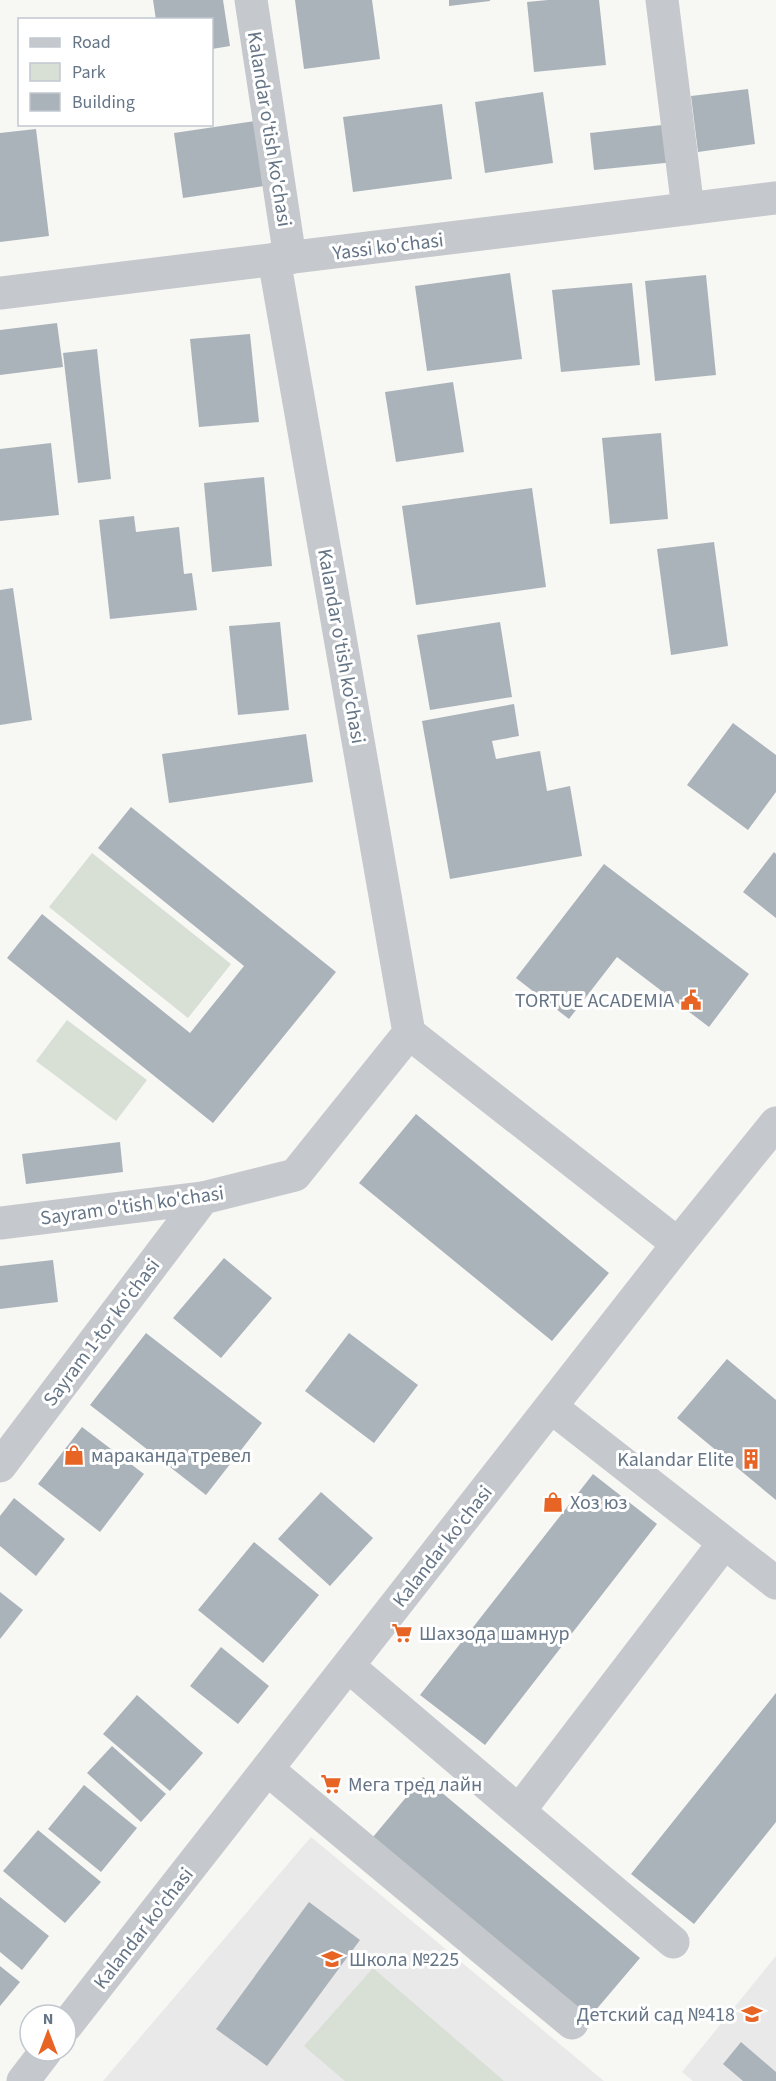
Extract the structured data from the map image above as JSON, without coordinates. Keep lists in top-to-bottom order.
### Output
{
  "streets": {
    "street": [
      "Kalandar o'tish ko'chasi",
      "Yassi ko'chasi",
      "Sayram o'tish ko'chasi",
      "Sayram 1-tor ko'chasi",
      "Kalandar ko'chasi"
    ]
  },
  "crossings": [
    ["Kalandar o'tish ko'chasi", "Yassi ko'chasi"],
    ["Kalandar o'tish ko'chasi", "Sayram o'tish ko'chasi"],
    ["Sayram o'tish ko'chasi", "Sayram 1-tor ko'chasi"]
  ],
  "places": {
    "public building": ["TORTUE ACADEMIA"],
    "shop": ["мараканда тревел", "Хоз юз"],
    "building": ["Kalandar Elite"],
    "supermarket": ["Шахзода шамнур", "Мега тред лайн"],
    "school or university": ["Школа №225", "Детский сад №418"]
  },
  "legend": ["Road", "Park", "Building"],
  "north": "top"
}
